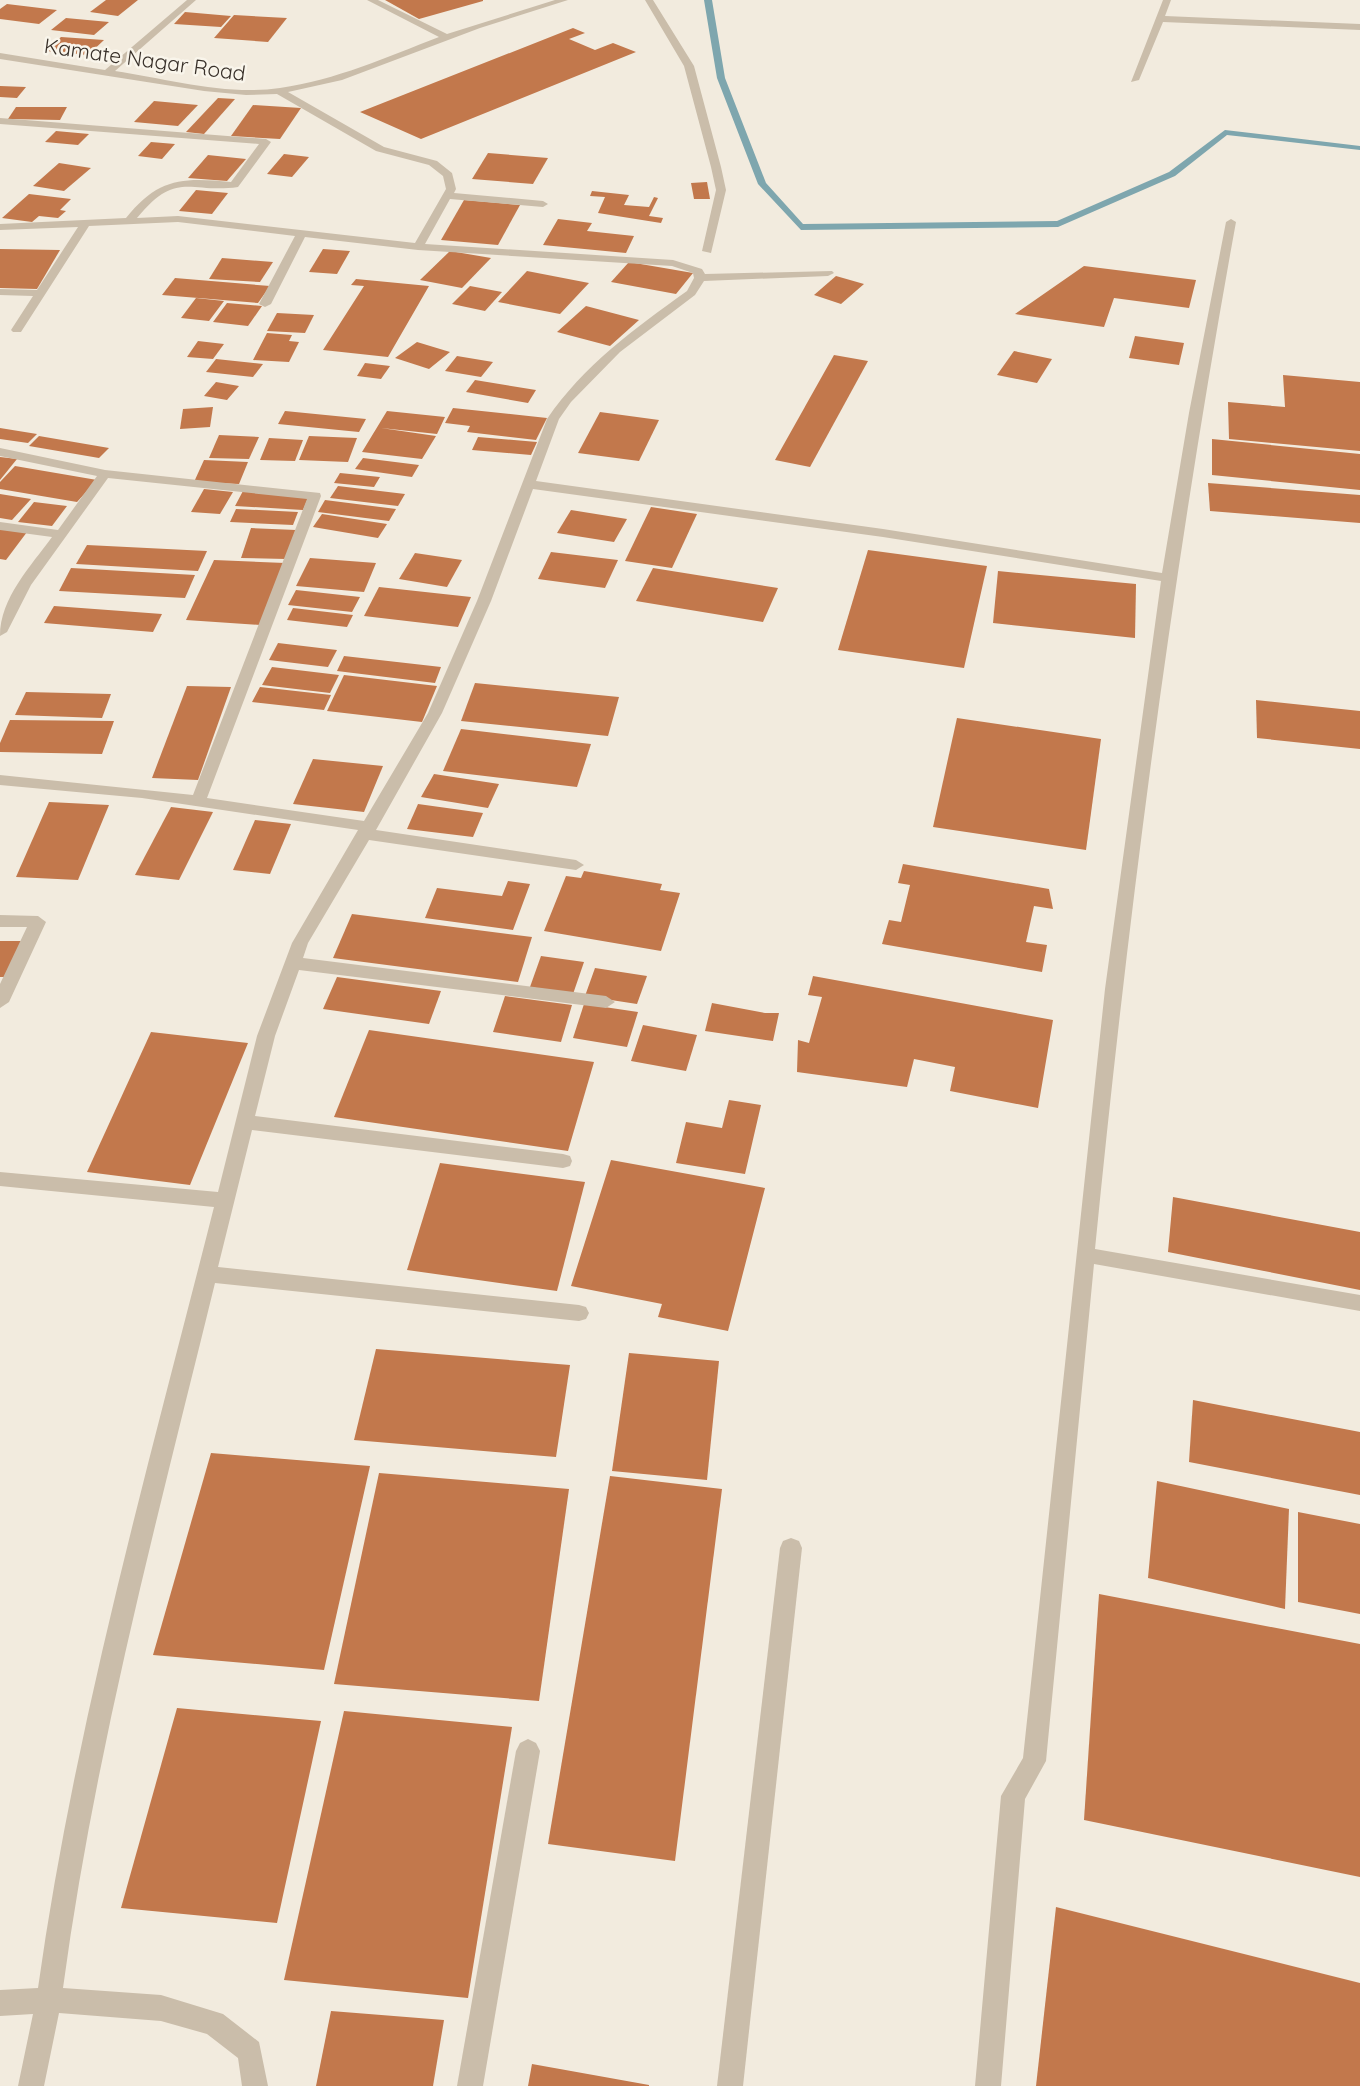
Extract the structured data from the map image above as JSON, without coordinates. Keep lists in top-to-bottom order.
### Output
{
  "streets": {
    "street": ["Kamate Nagar Road"]
  }
}
